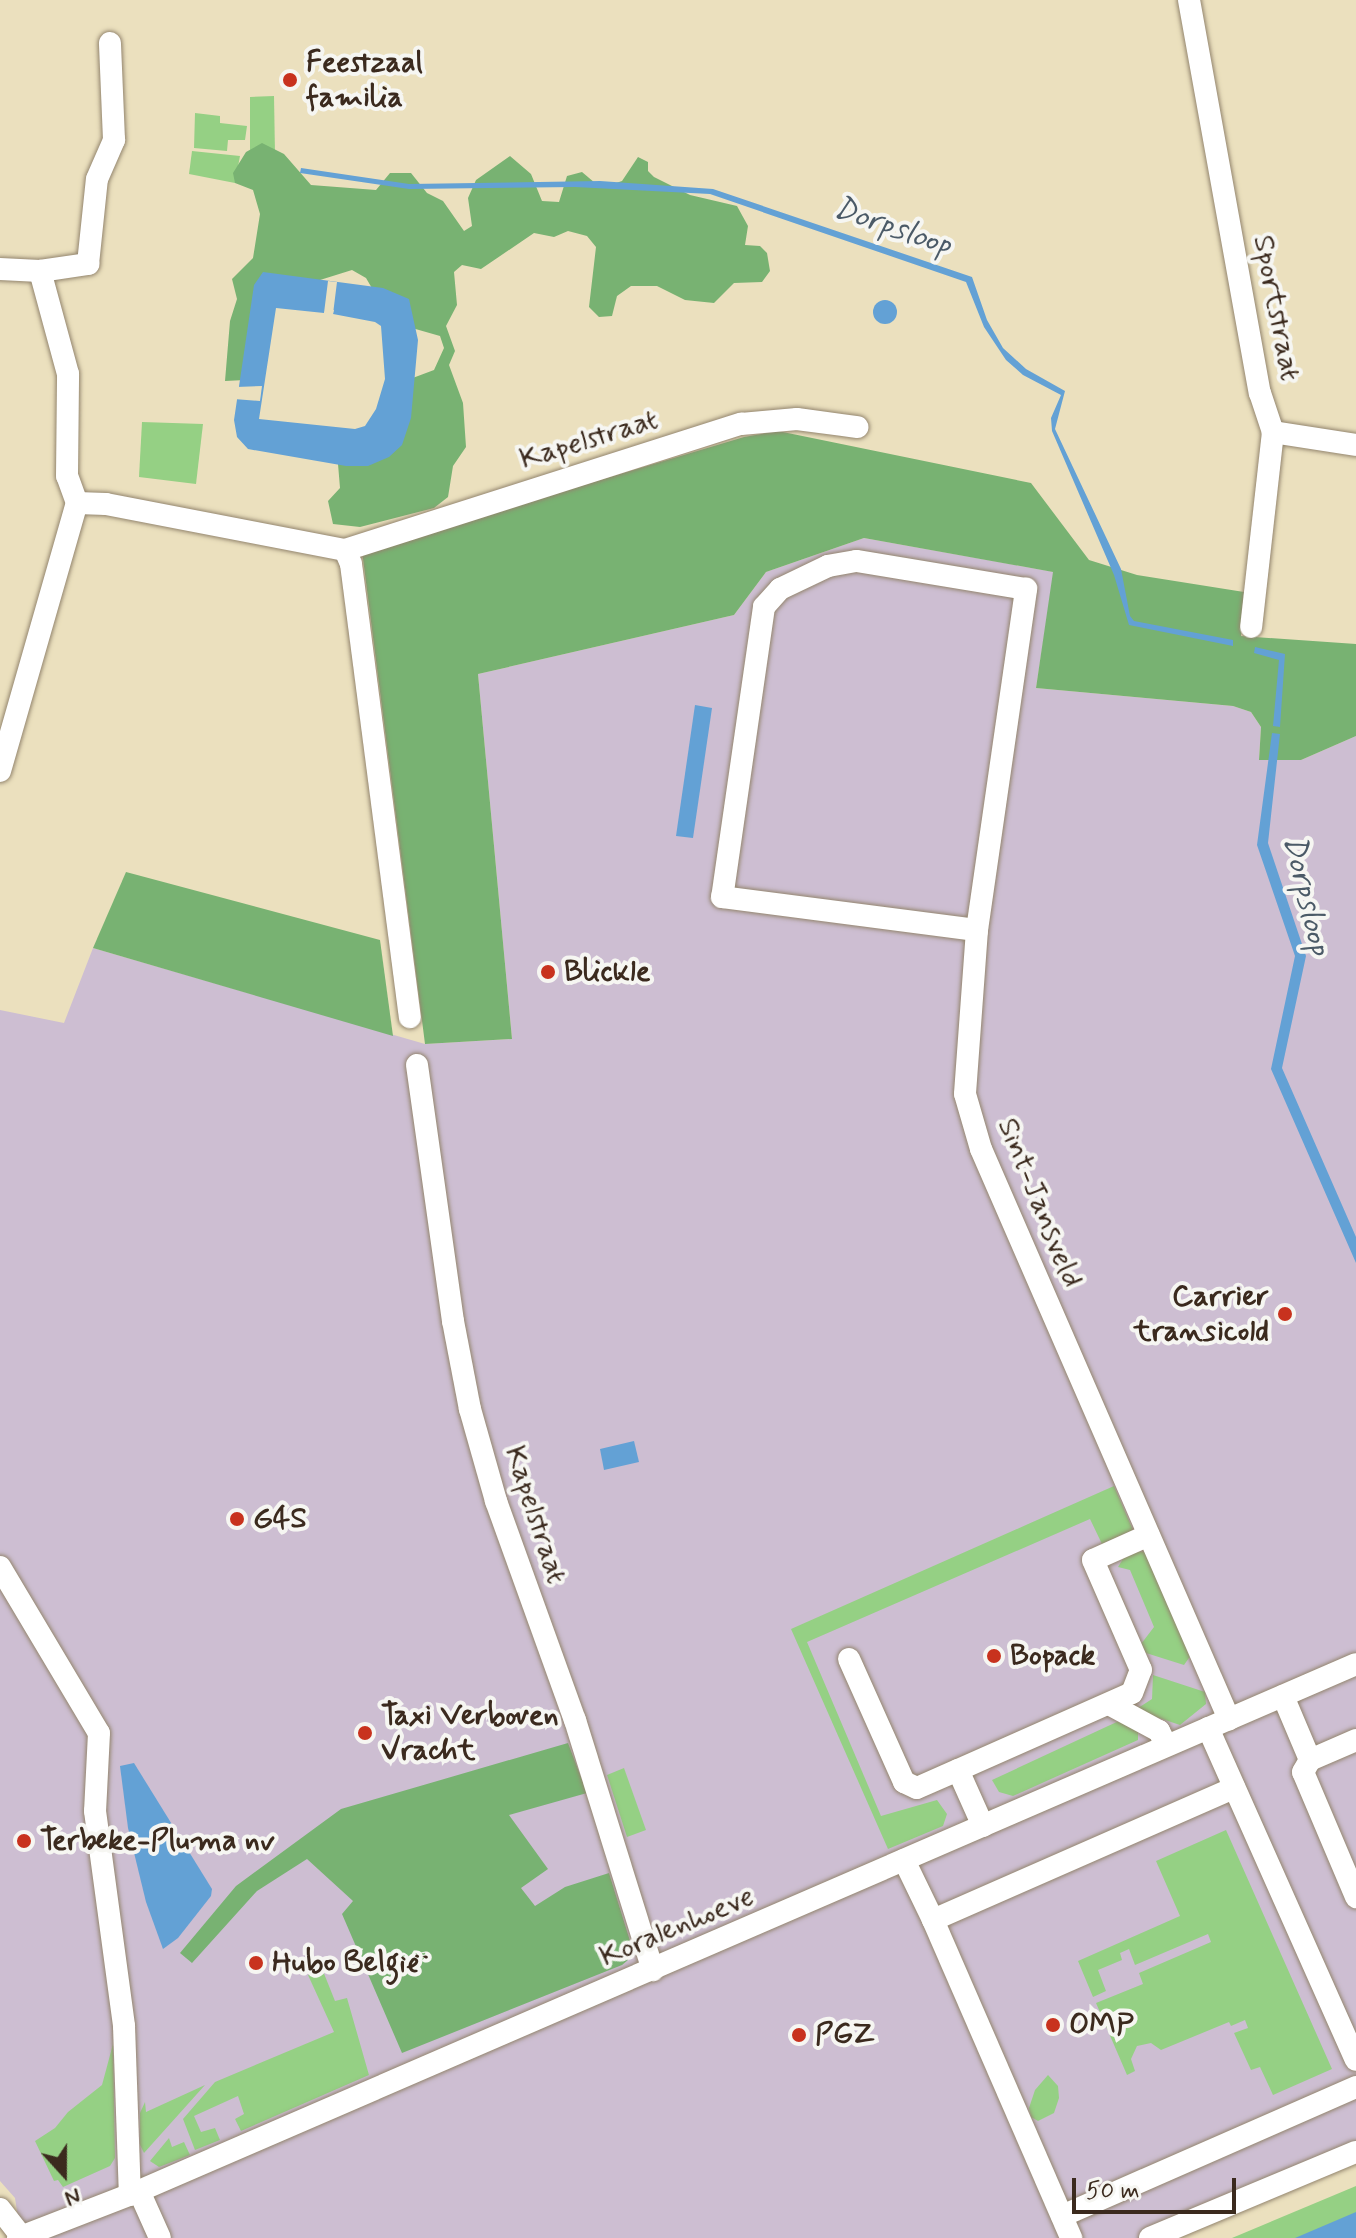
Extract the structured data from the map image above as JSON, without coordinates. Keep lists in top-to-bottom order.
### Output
{
  "streets": {
    "street": [
      "Sportstraat",
      "Kapelstraat",
      "Sint-Jansveld",
      "Koralenhoeve"
    ]
  },
  "crossings": [
    ["Kapelstraat", "Koralenhoeve"],
    ["Sint-Jansveld", "Koralenhoeve"]
  ],
  "water": ["Dorpsloop"],
  "places": [
    "Feestzaal familia",
    "Blickle",
    "Carrier transicold",
    "G4S",
    "Bopack",
    "Taxi Verboven Vracht",
    "Terbeke-Pluma nv",
    "Hubo België",
    "OMP",
    "PGZ"
  ],
  "scale_bar": "50 m",
  "north": "bottom"
}
